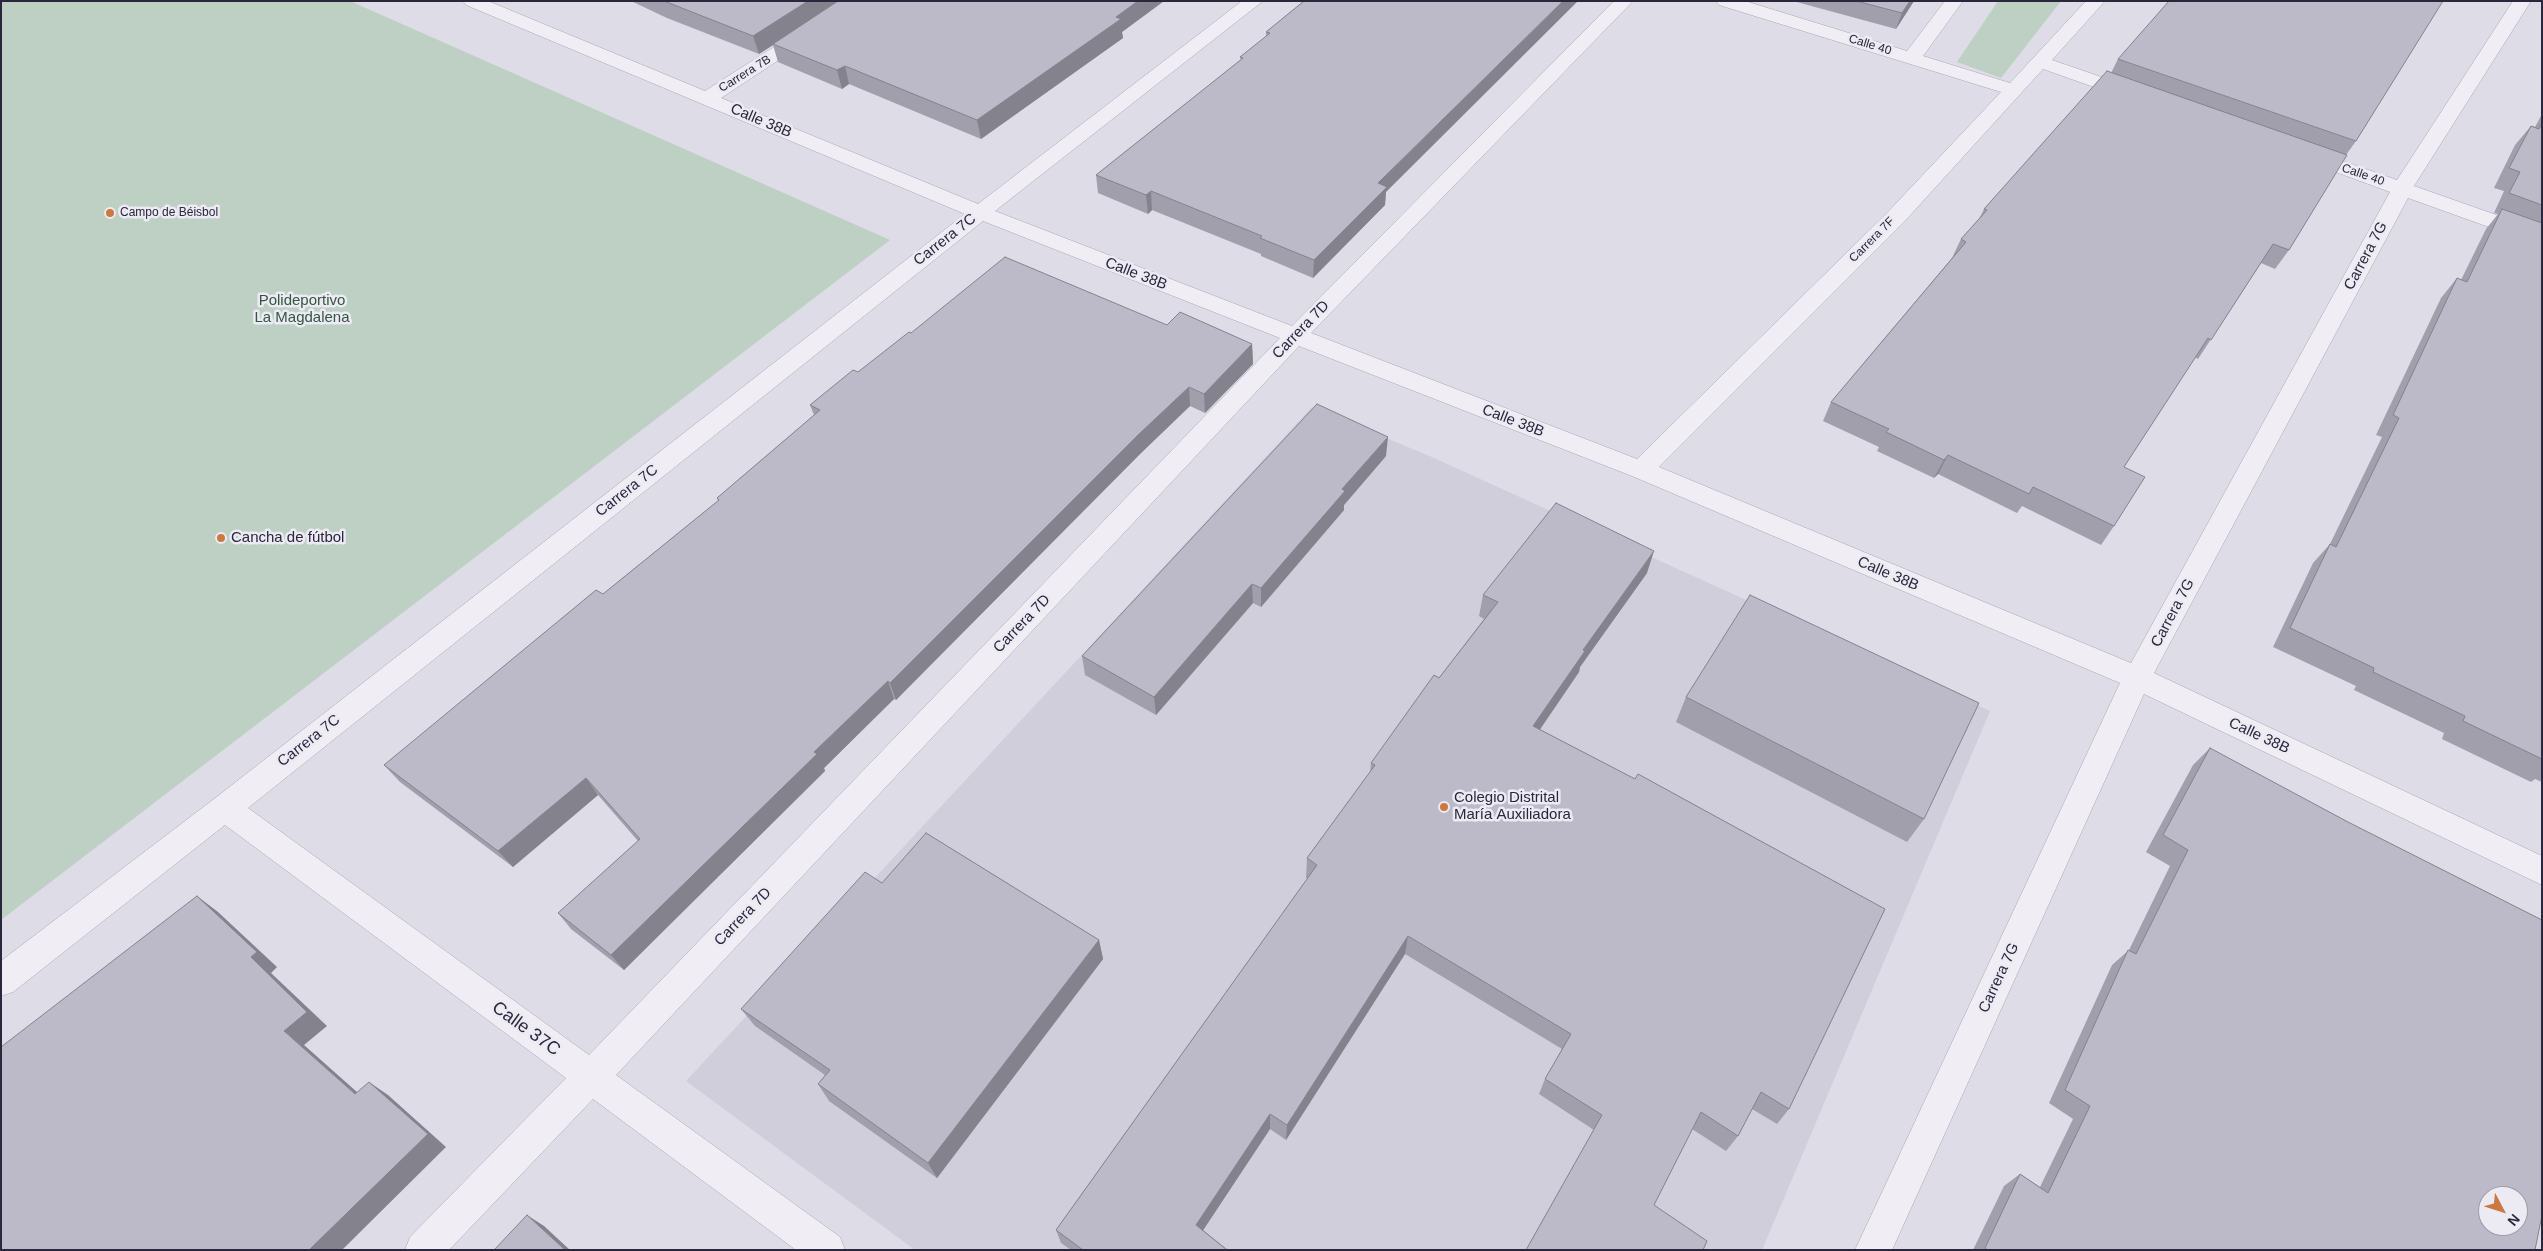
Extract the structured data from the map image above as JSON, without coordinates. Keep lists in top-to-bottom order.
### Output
{
  "streets": {
    "street": [
      "Calle 40",
      "Carrera 7B",
      "Calle 38B",
      "Carrera 7C",
      "Carrera 7F",
      "Carrera 7G",
      "Carrera 7D",
      "Calle 37C"
    ]
  },
  "crossings": [
    ["Calle 40", "Carrera 7F"],
    ["Calle 40", "Carrera 7G"],
    ["Carrera 7B", "Calle 38B"],
    ["Calle 38B", "Carrera 7C"],
    ["Calle 38B", "Carrera 7F"],
    ["Calle 38B", "Carrera 7G"],
    ["Calle 38B", "Carrera 7D"],
    ["Carrera 7C", "Calle 37C"],
    ["Carrera 7D", "Calle 37C"]
  ],
  "parks": ["Polideportivo La Magdalena"],
  "places": ["Campo de Béisbol", "Cancha de fútbol", "Colegio Distrital María Auxiliadora"],
  "north": "bottom right"
}
